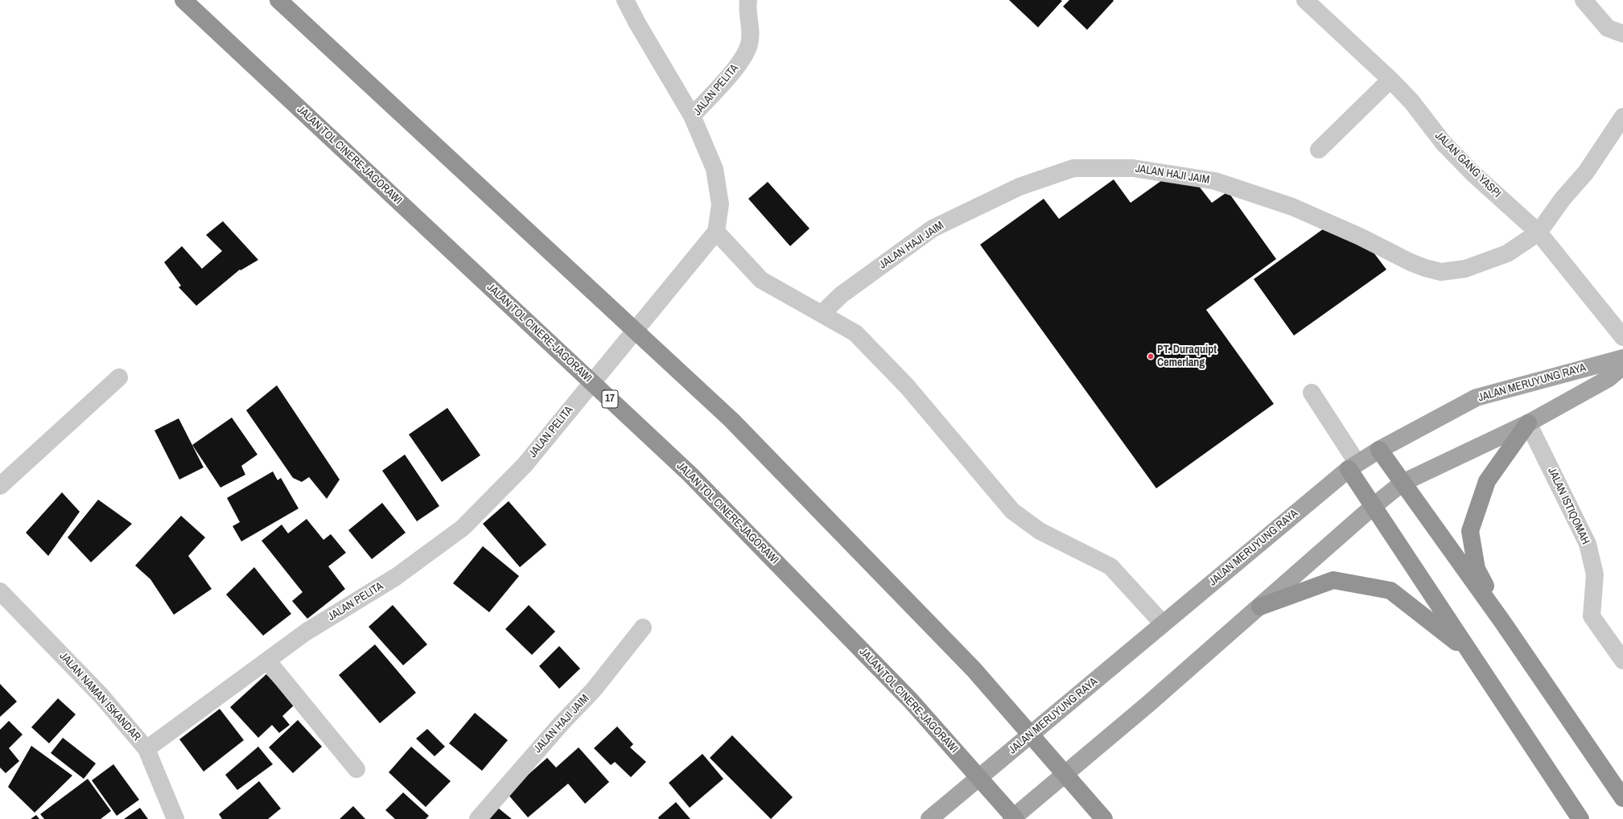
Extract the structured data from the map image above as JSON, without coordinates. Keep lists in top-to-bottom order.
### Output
{
  "streets": {
    "highway": ["JALAN TOL CINERE-JAGORAWI", "17"],
    "main road": ["JALAN MERUYUNG RAYA"],
    "street": [
      "JALAN PELITA",
      "JALAN GANG YASPI",
      "JALAN HAJI JAIM",
      "JALAN ISTIQOMAH",
      "JALAN NAMAN ISKANDAR"
    ]
  },
  "crossings": [
    ["JALAN PELITA", "JALAN NAMAN ISKANDAR"],
    ["JALAN GANG YASPI", "JALAN HAJI JAIM"],
    ["JALAN MERUYUNG RAYA", "JALAN ISTIQOMAH"]
  ],
  "places": ["PT. Duraquipt Cemerlang"]
}
